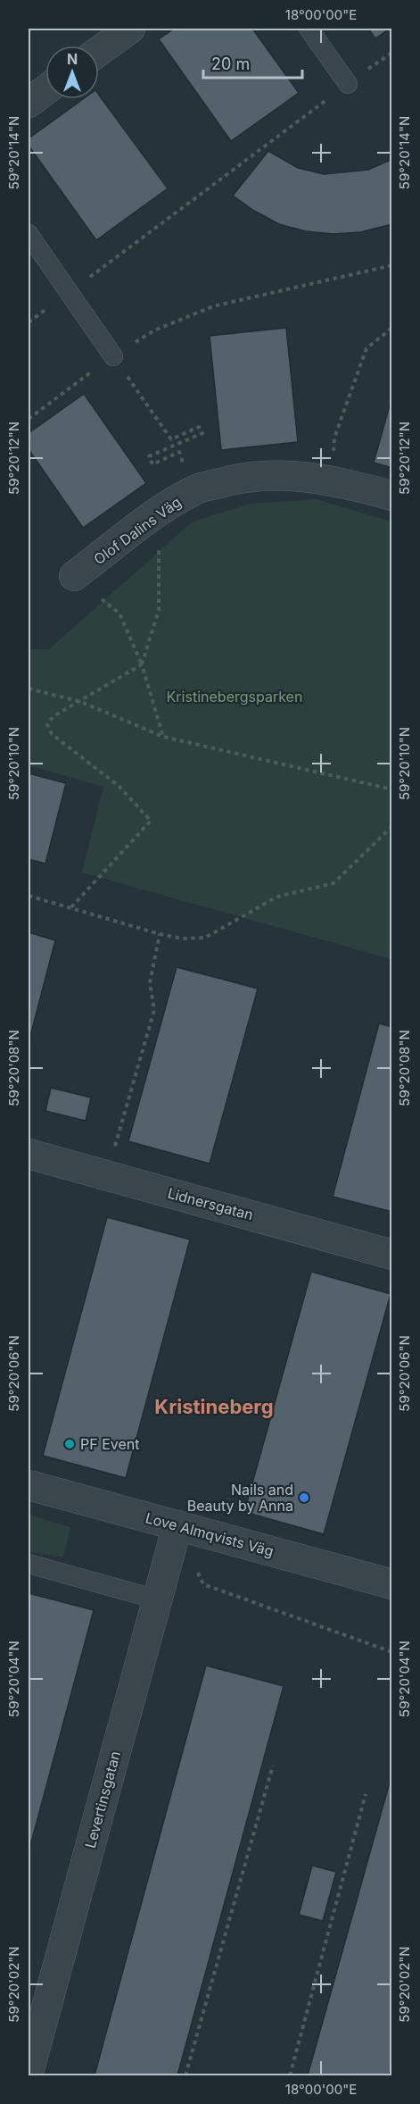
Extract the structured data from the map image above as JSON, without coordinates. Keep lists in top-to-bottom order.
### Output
{
  "streets": {
    "street": [
      "Olof Dalins Väg",
      "Lidnersgatan",
      "Love Almqvists Väg",
      "Levertinsgatan"
    ]
  },
  "crossings": [
    ["Love Almqvists Väg", "Levertinsgatan"]
  ],
  "districts": ["Kristineberg"],
  "parks": ["Kristinebergsparken"],
  "places": ["PF Event", "Nails and Beauty by Anna"],
  "scale_bar": "20 m",
  "north": "top",
  "coordinates": [
    "18°00'00\"E",
    "59°20'14\"N",
    "59°20'12\"N",
    "59°20'10\"N",
    "59°20'08\"N",
    "59°20'06\"N",
    "59°20'04\"N",
    "59°20'02\"N"
  ]
}
